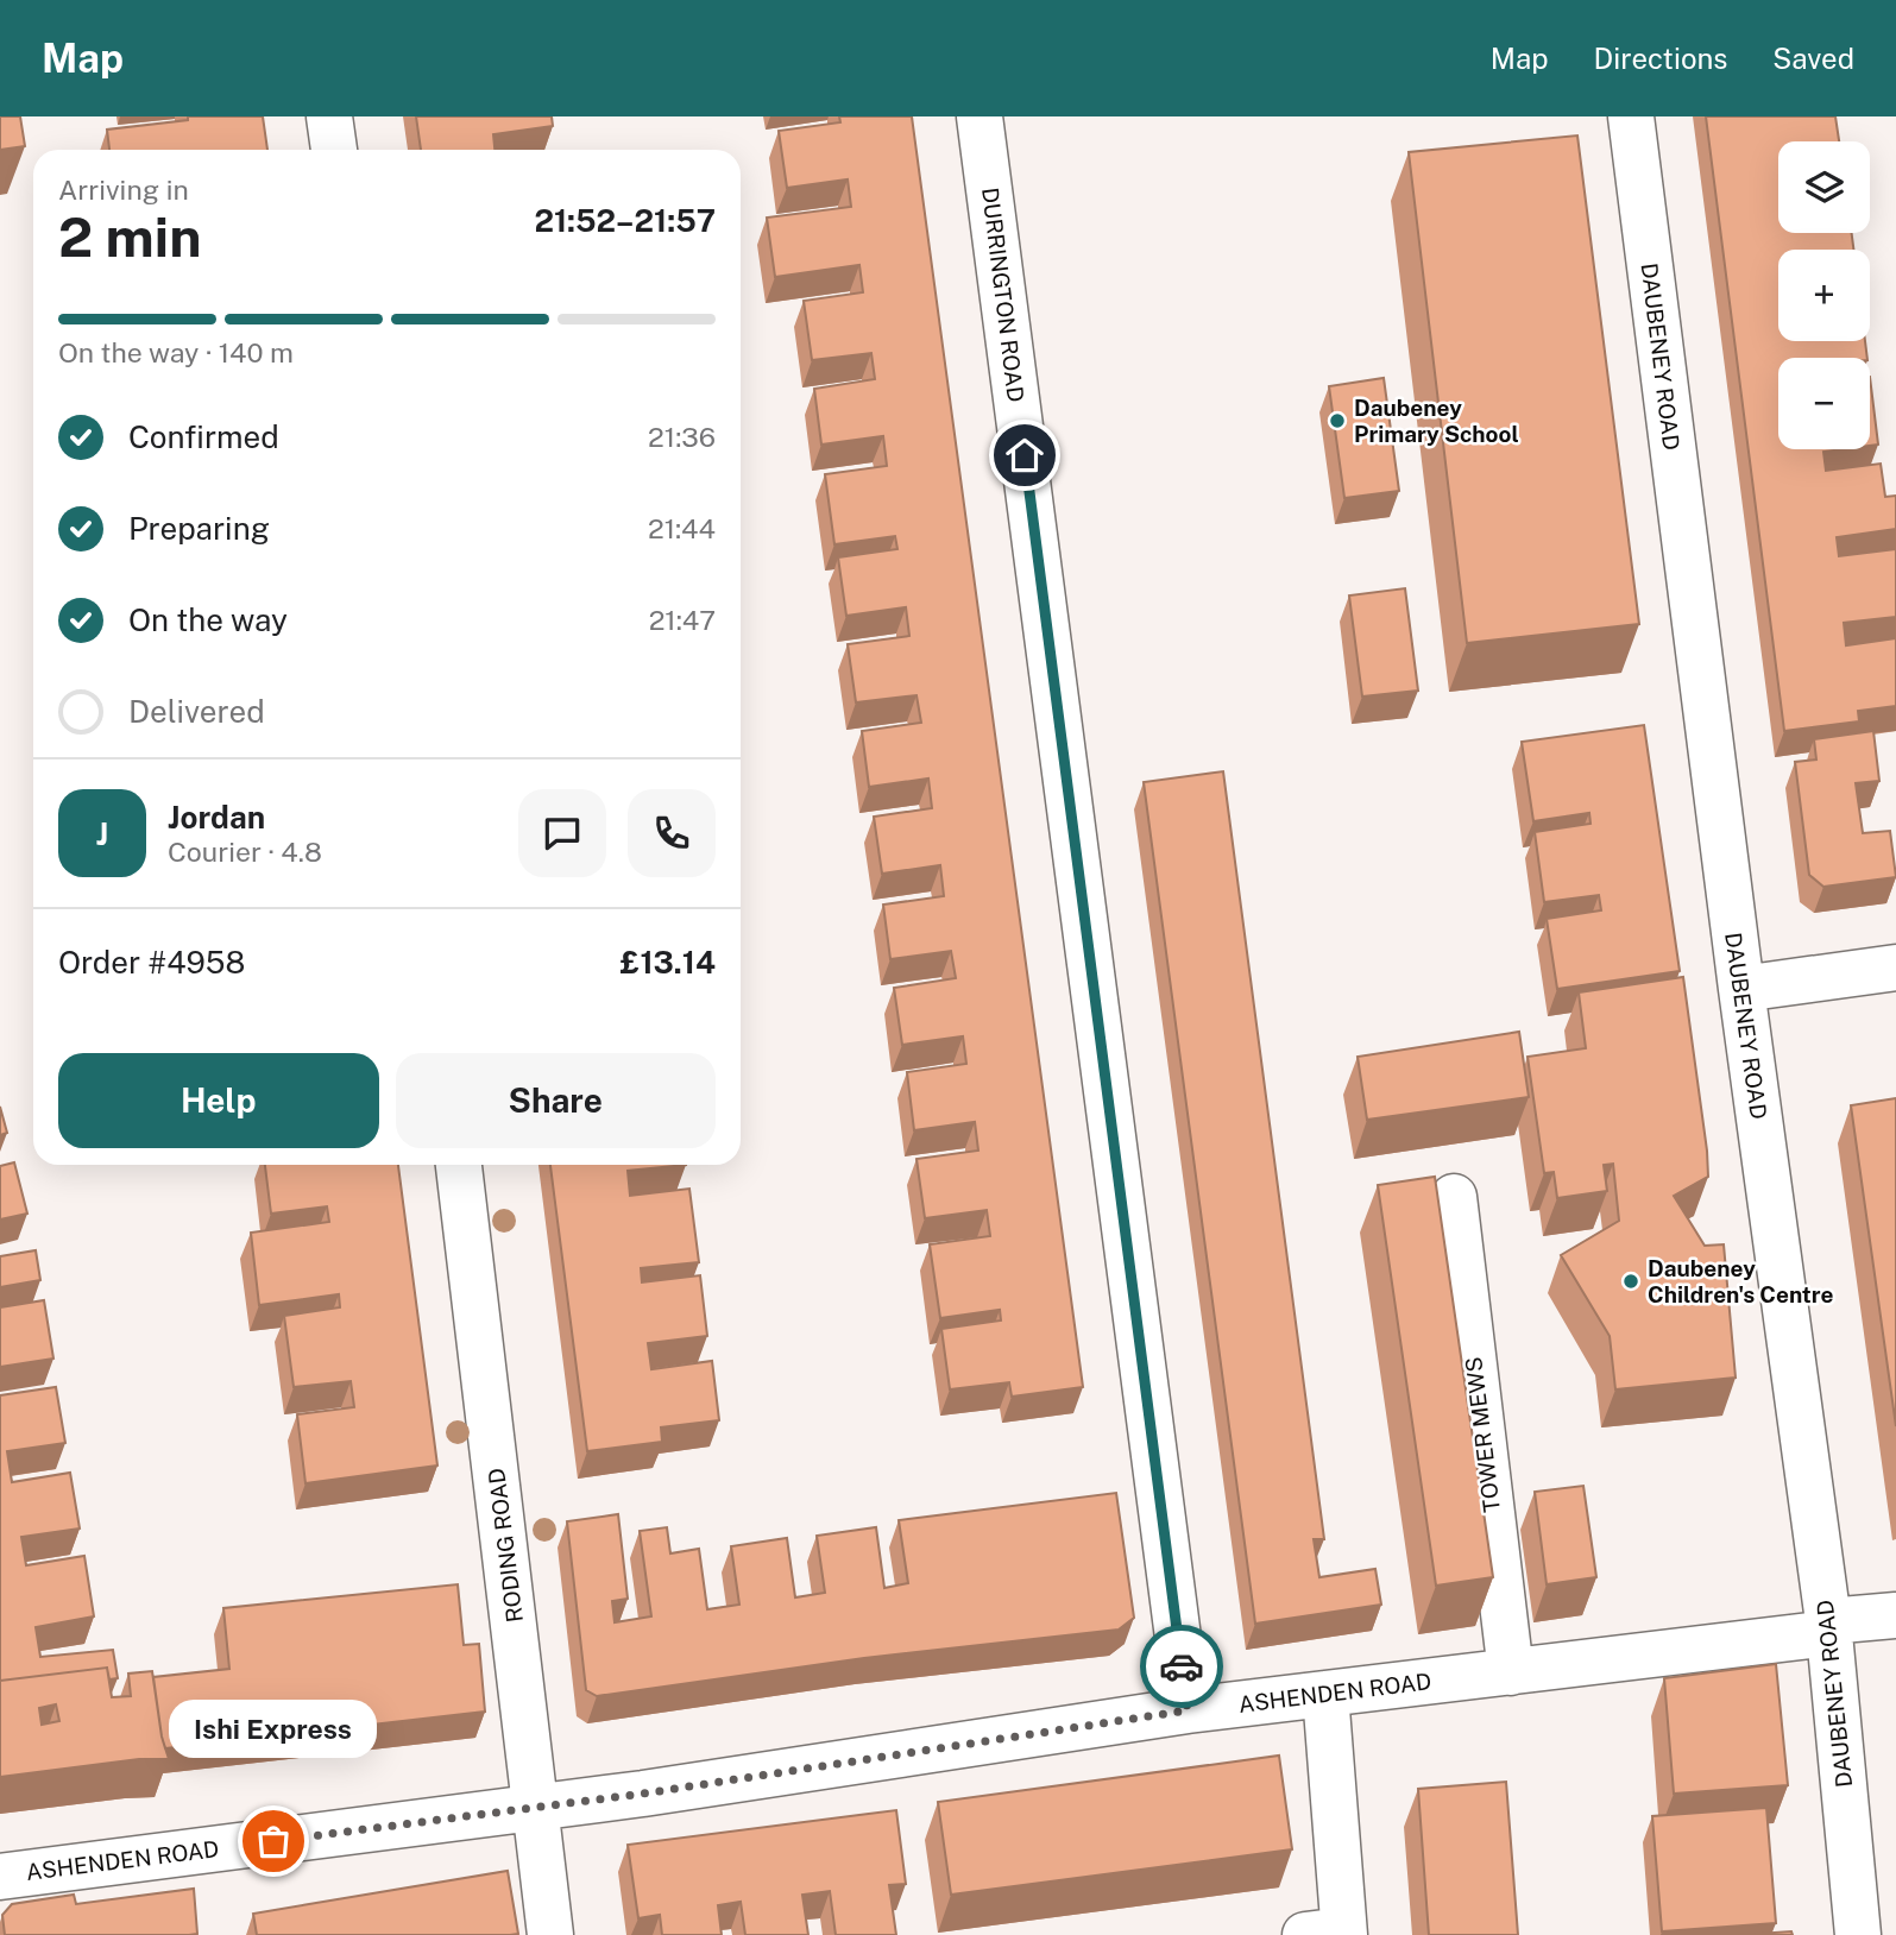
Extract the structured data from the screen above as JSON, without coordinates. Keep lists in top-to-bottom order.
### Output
{
  "streets": {
    "street": [
      "DURRINGTON ROAD",
      "DAUBENEY ROAD",
      "TOWER MEWS",
      "RODING ROAD",
      "ASHENDEN ROAD"
    ]
  },
  "crossings": [
    ["DURRINGTON ROAD", "ASHENDEN ROAD"],
    ["DAUBENEY ROAD", "ASHENDEN ROAD"],
    ["TOWER MEWS", "ASHENDEN ROAD"],
    ["RODING ROAD", "ASHENDEN ROAD"]
  ],
  "places": ["Daubeney Primary School", "Daubeney Children's Centre", "Ishi Express"],
  "page": {
    "header": "Map",
    "nav": ["Map", "Directions", "Saved"],
    "map_buttons": ["+", "−"],
    "heading": ["2 min", "Arriving in", "21:52–21:57"],
    "panel": [
      "Jordan",
      "Courier · 4.8",
      "Order #4958",
      "£13.14"
    ],
    "bar": "On the way · 140 m",
    "list": [
      ["Confirmed", "21:36"],
      ["Preparing", "21:44"],
      ["On the way", "21:47"],
      "Delivered"
    ],
    "round": "J",
    "buttons": ["Help", "Share"],
    "bubble": "Ishi Express"
  }
}
